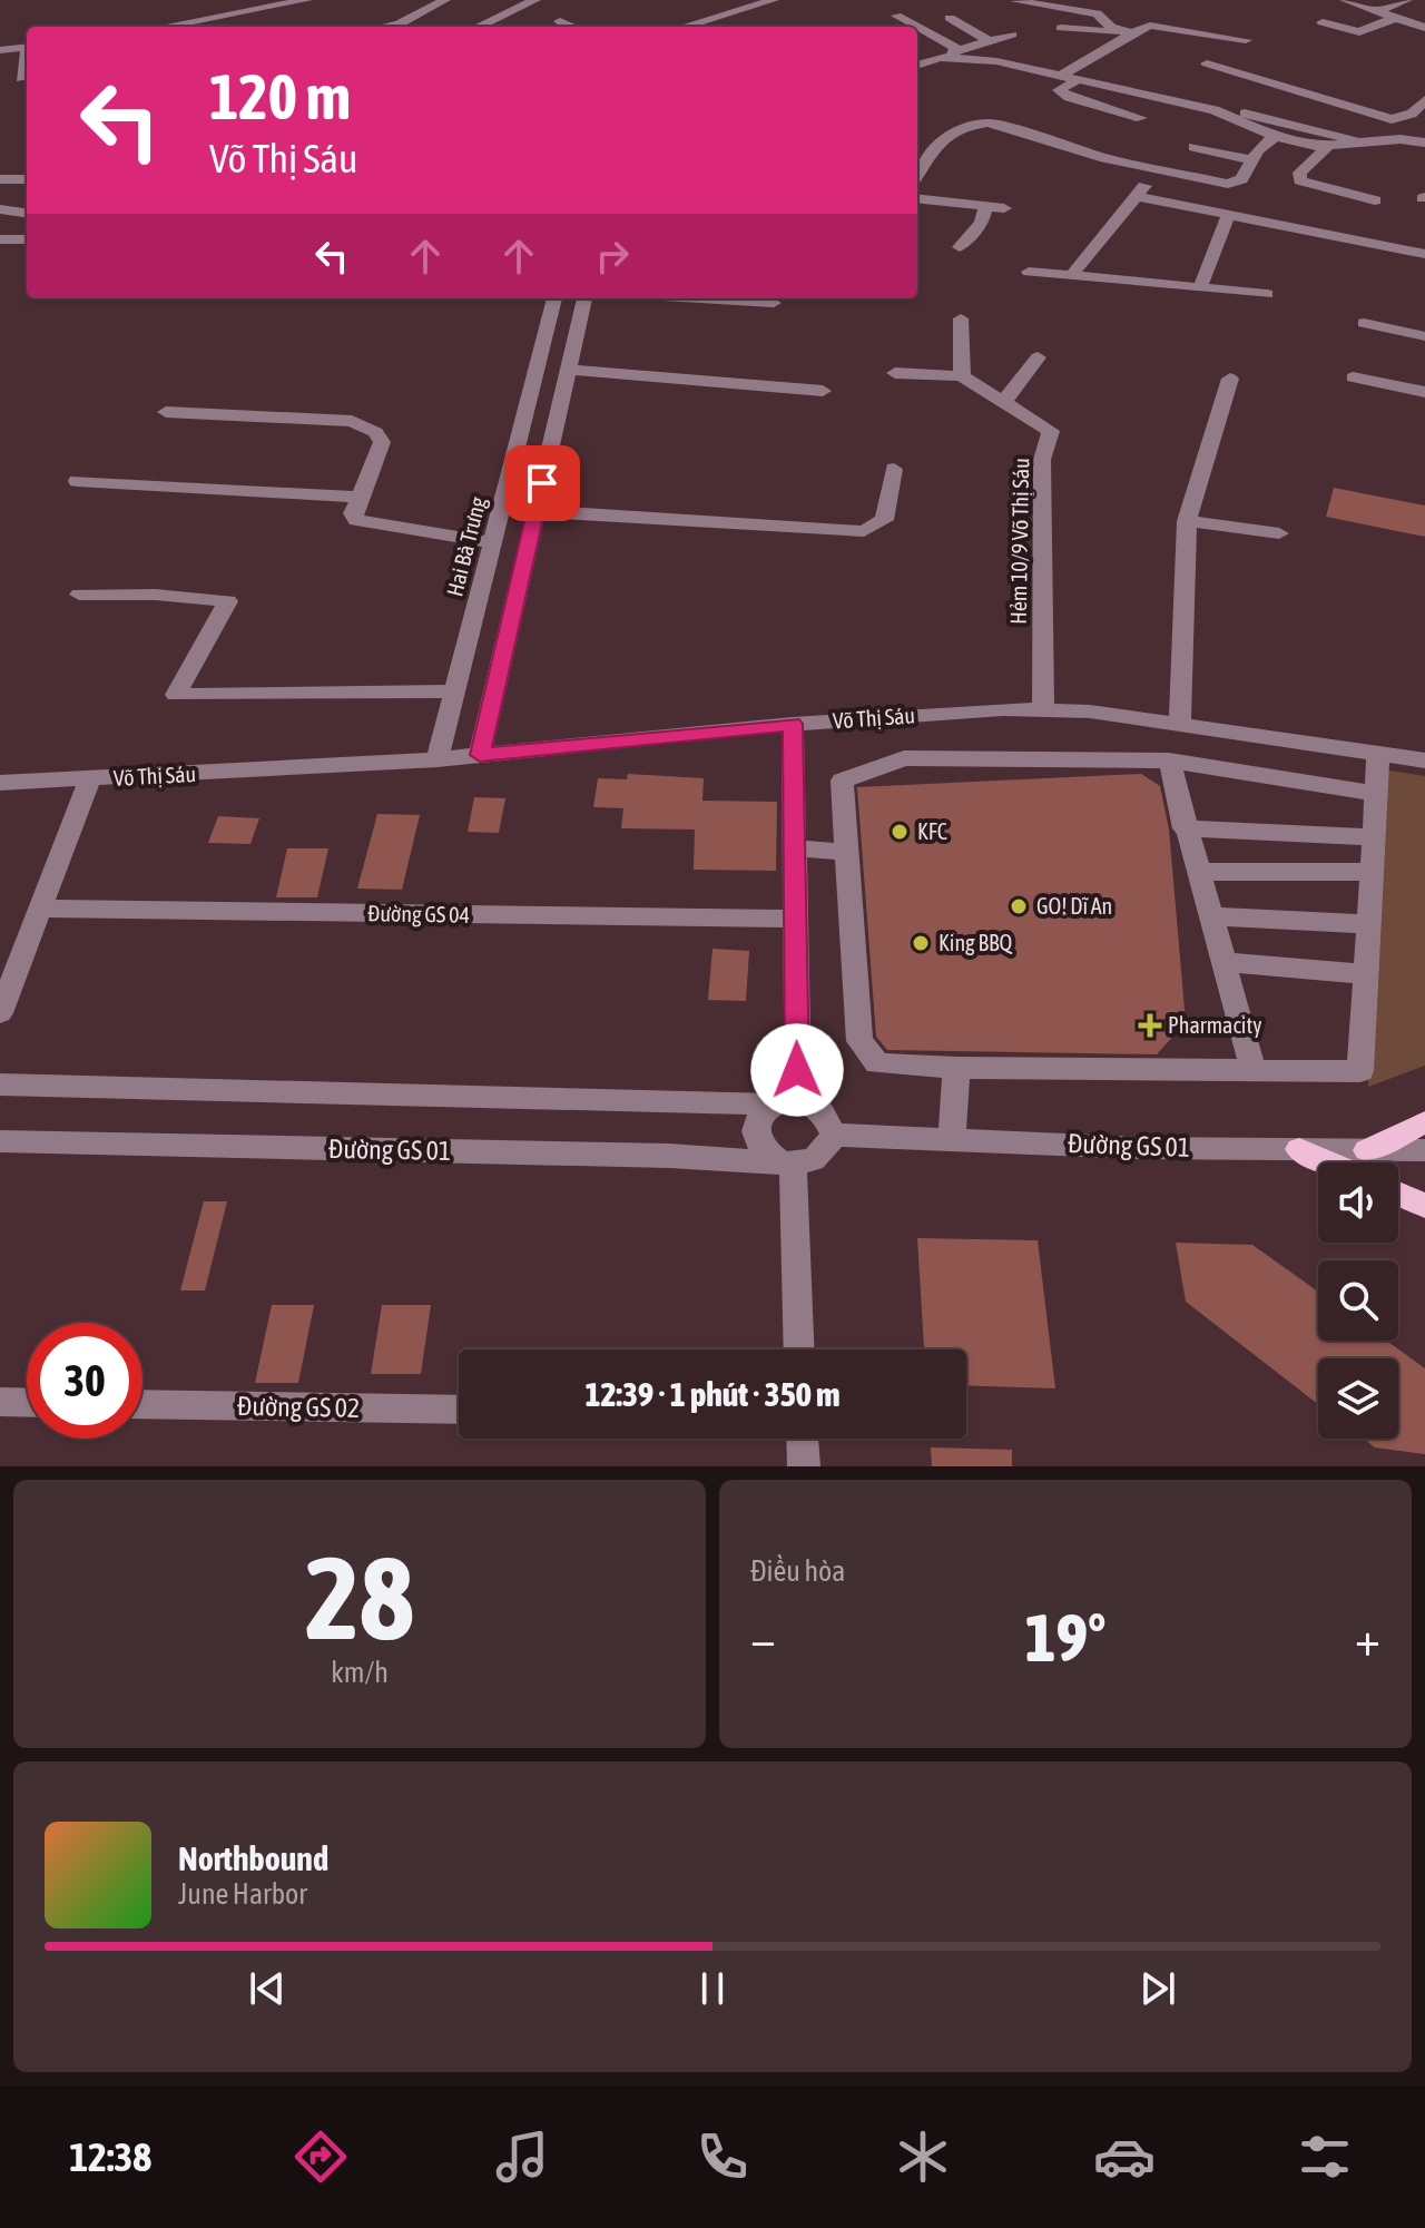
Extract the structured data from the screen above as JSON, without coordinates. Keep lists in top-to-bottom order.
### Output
{
  "streets": {
    "street": [
      "Hẻm 10/9 Võ Thị Sáu",
      "Hai Bà Trưng",
      "Võ Thị Sáu",
      "Đường GS 04",
      "Đường GS 01",
      "Đường GS 02"
    ]
  },
  "crossings": [
    ["Hẻm 10/9 Võ Thị Sáu", "Võ Thị Sáu"],
    ["Hai Bà Trưng", "Võ Thị Sáu"]
  ],
  "places": {
    "other": ["KFC", "GO! Dĩ An", "King BBQ"],
    "health": ["Pharmacity"]
  },
  "page": {
    "turn": ["120 m", "Võ Thị Sáu"],
    "limit": "30",
    "trip": "12:39 · 1 phút · 350 m",
    "tile": [
      ["28", "km/h"],
      "Điều hòa"
    ],
    "heat": ["−", "19°", "+"],
    "song": ["Northbound", "June Harbor"],
    "tabs": "12:38"
  }
}
